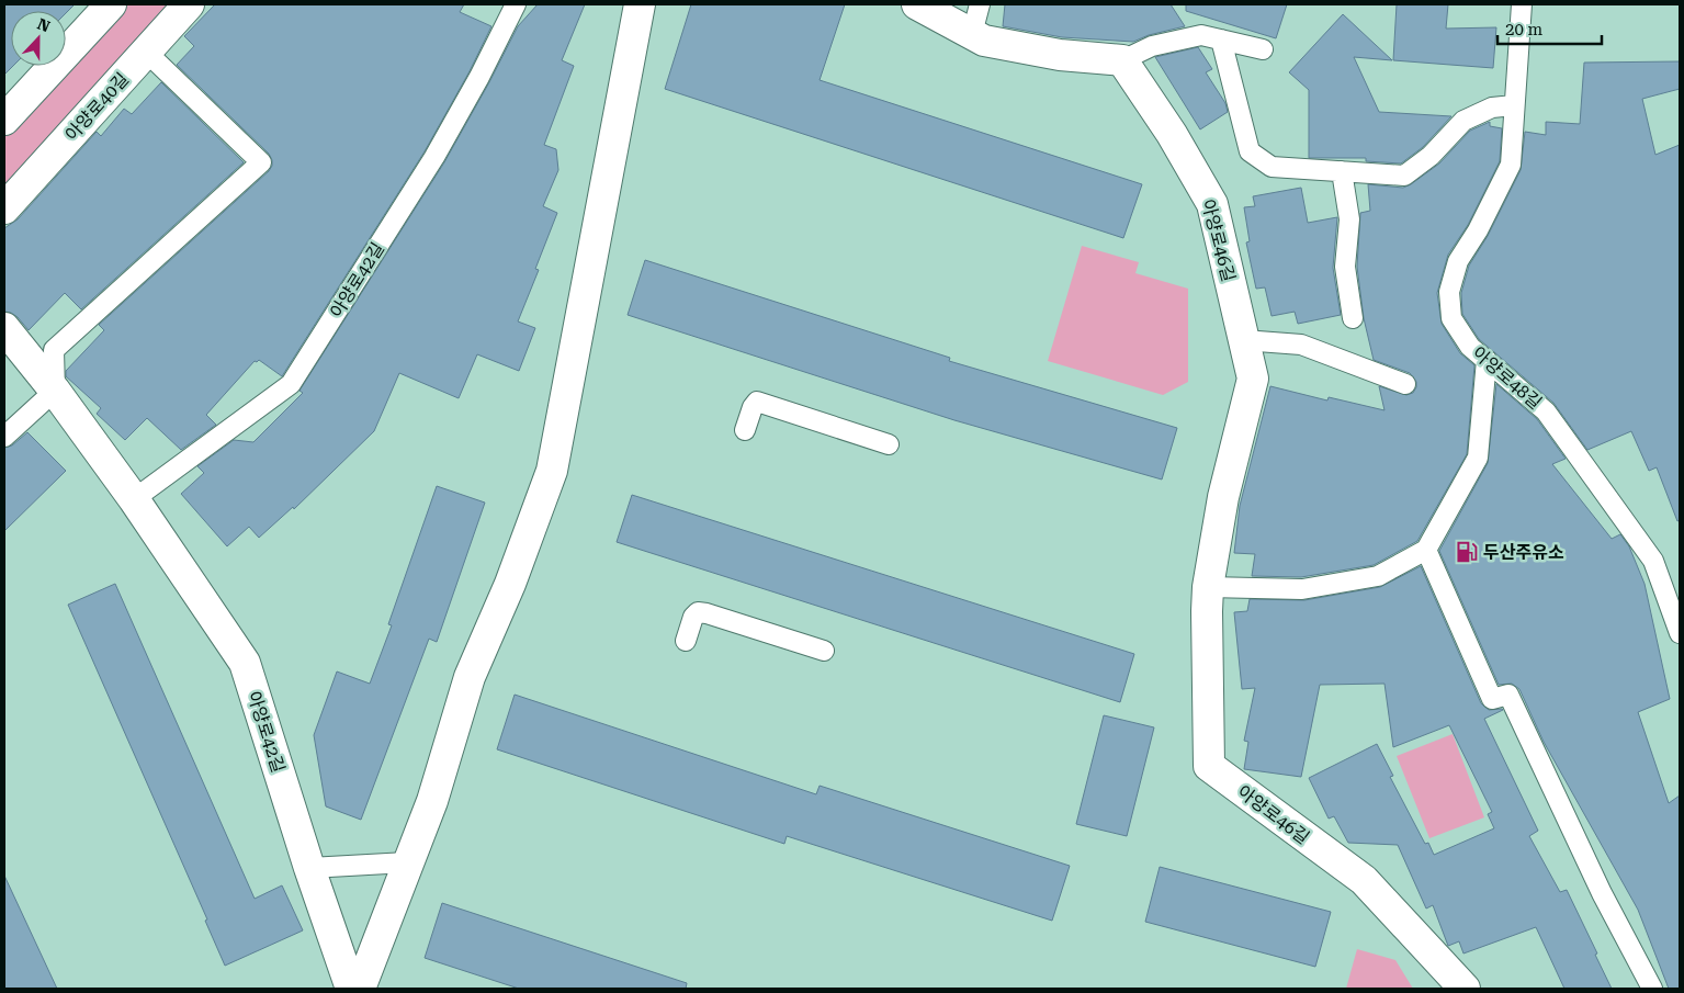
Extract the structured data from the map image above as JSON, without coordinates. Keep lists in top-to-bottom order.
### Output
{
  "streets": {
    "street": ["아양로40길", "아양로46길", "아양로42길"],
    "lane": ["아양로48길"]
  },
  "places": {
    "fuel station": ["두산주유소"]
  },
  "scale_bar": "20 m",
  "north": "top"
}
